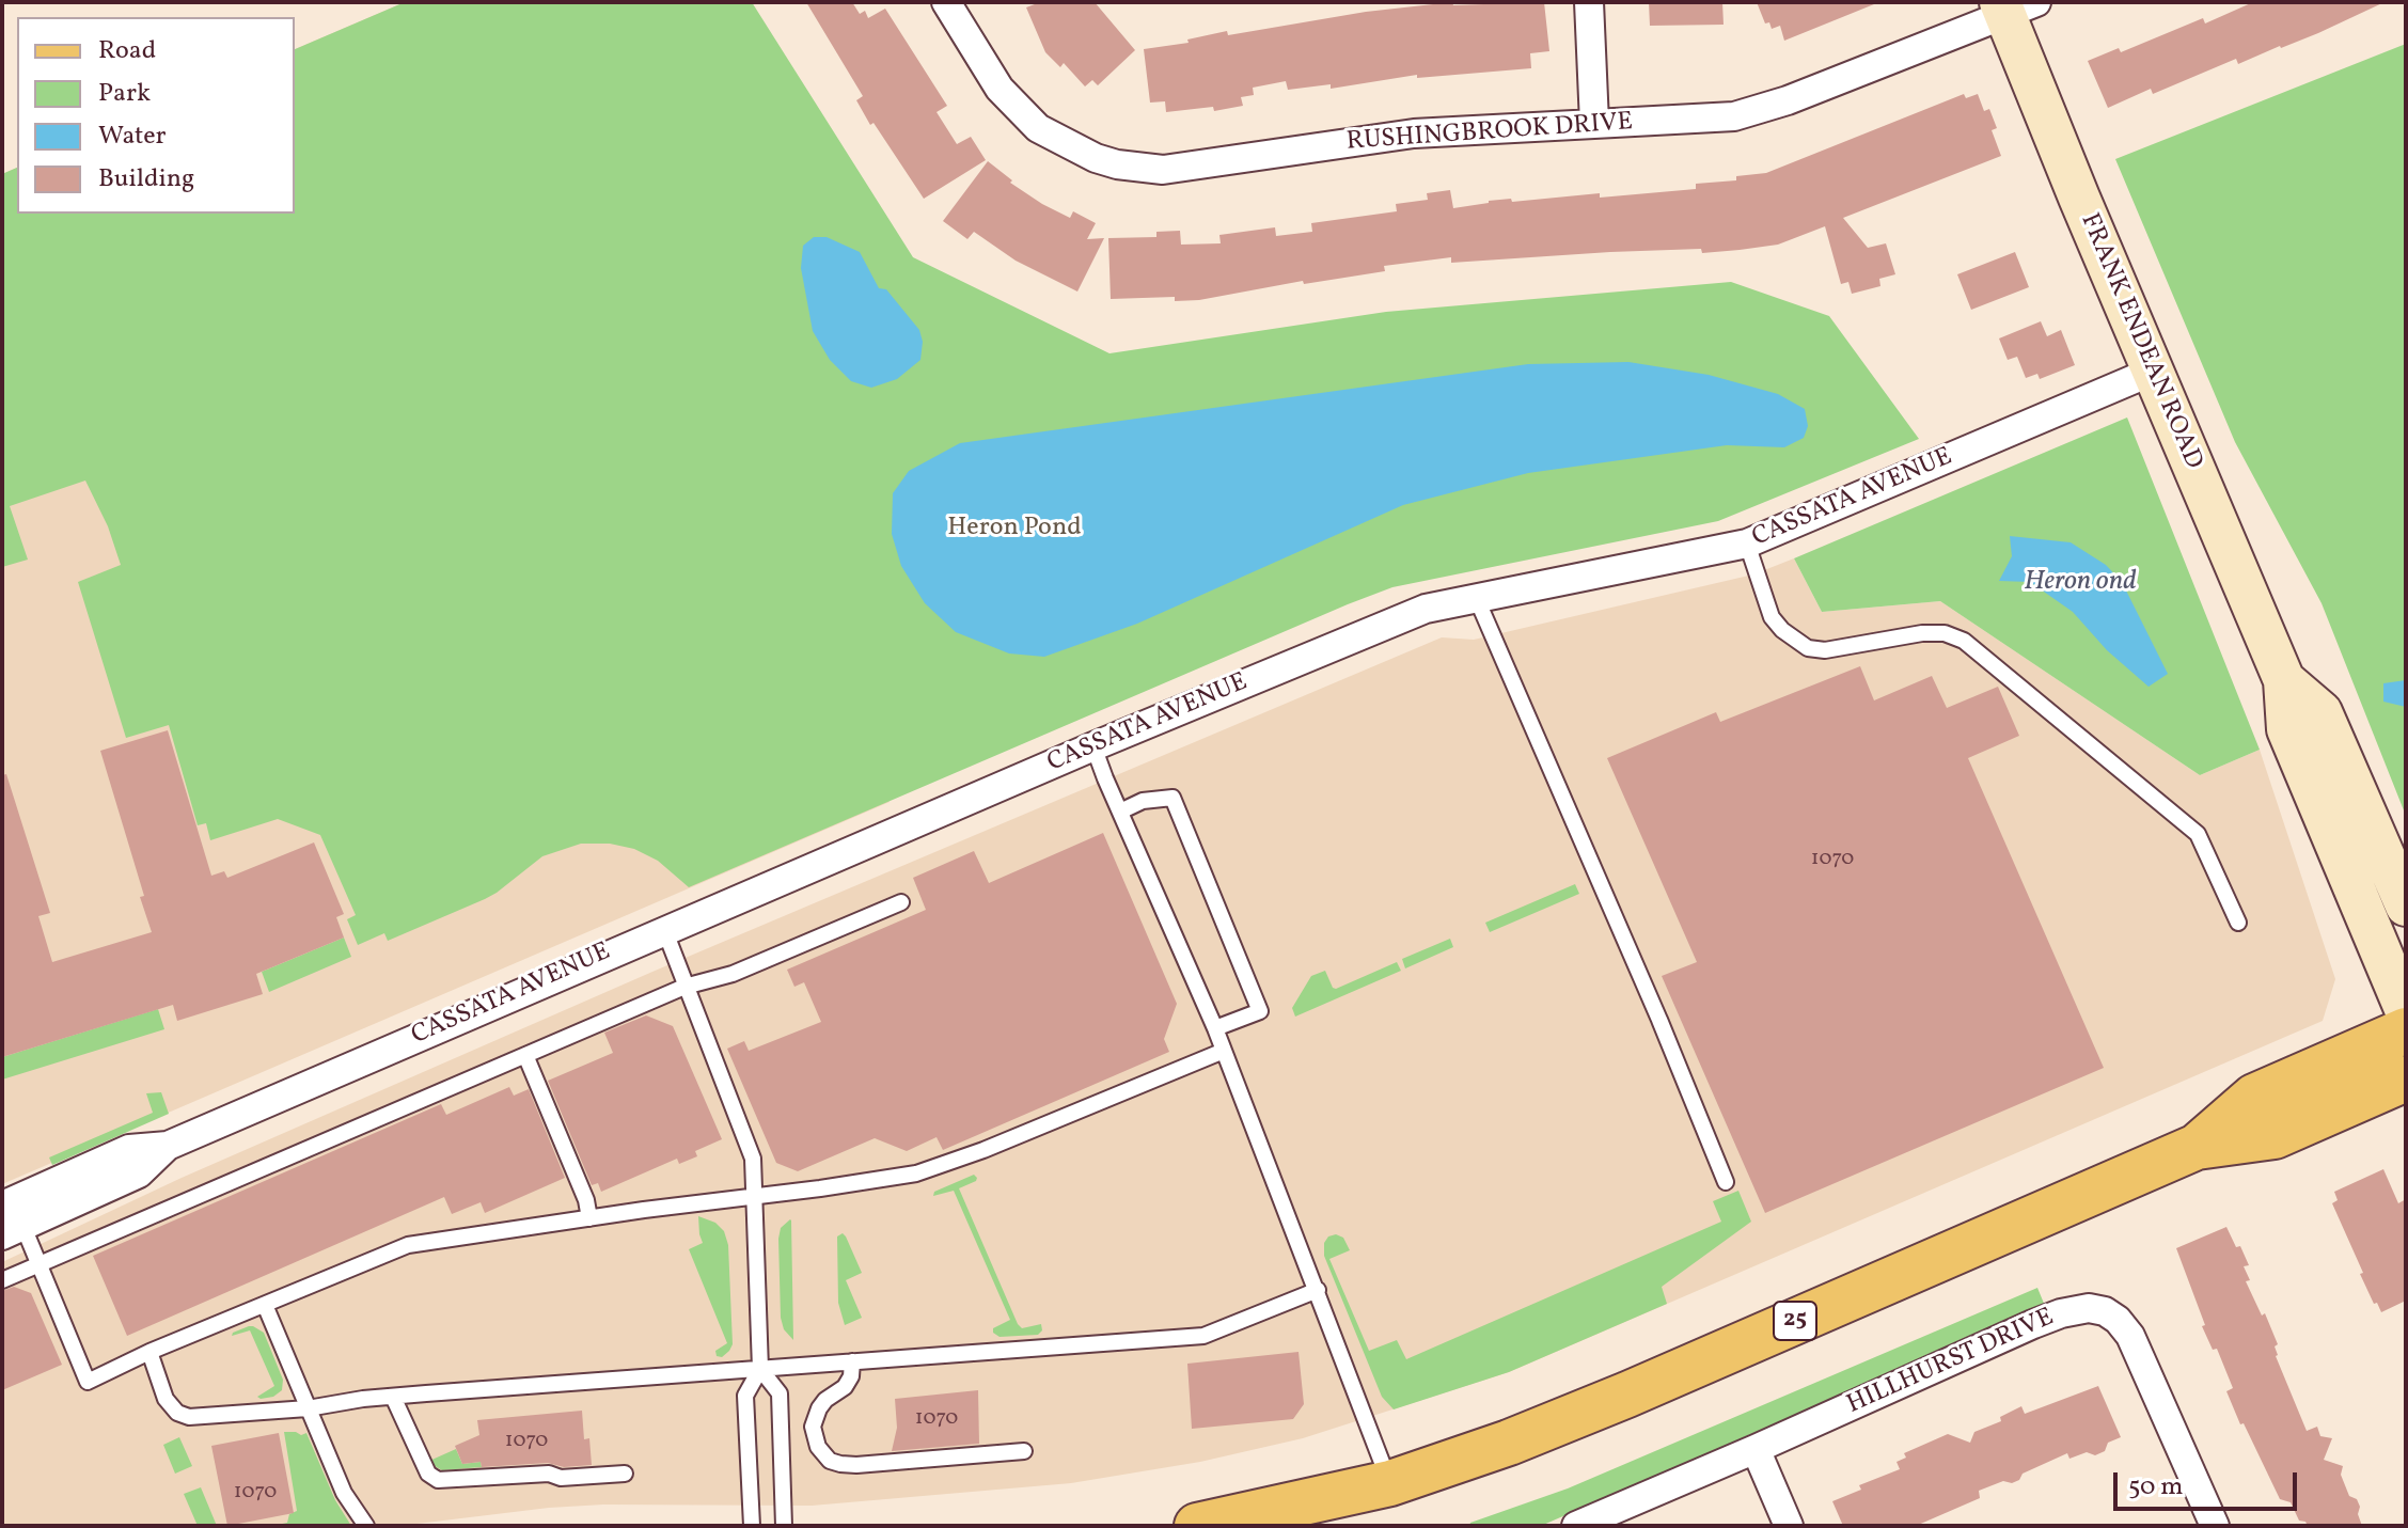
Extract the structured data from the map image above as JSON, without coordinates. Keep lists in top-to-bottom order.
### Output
{
  "streets": {
    "main road": ["25"],
    "street": [
      "RUSHINGBROOK DRIVE",
      "FRANK ENDEAN ROAD",
      "CASSATA AVENUE",
      "HILLHURST DRIVE"
    ]
  },
  "crossings": [
    ["RUSHINGBROOK DRIVE", "FRANK ENDEAN ROAD"],
    ["FRANK ENDEAN ROAD", "CASSATA AVENUE"]
  ],
  "water": ["Heron ond"],
  "parks": ["Heron Pond"],
  "house_numbers": [
    "1070",
    "1070",
    "1070",
    "1070"
  ],
  "legend": [
    "Road",
    "Park",
    "Water",
    "Building"
  ],
  "scale_bar": "50 m"
}
